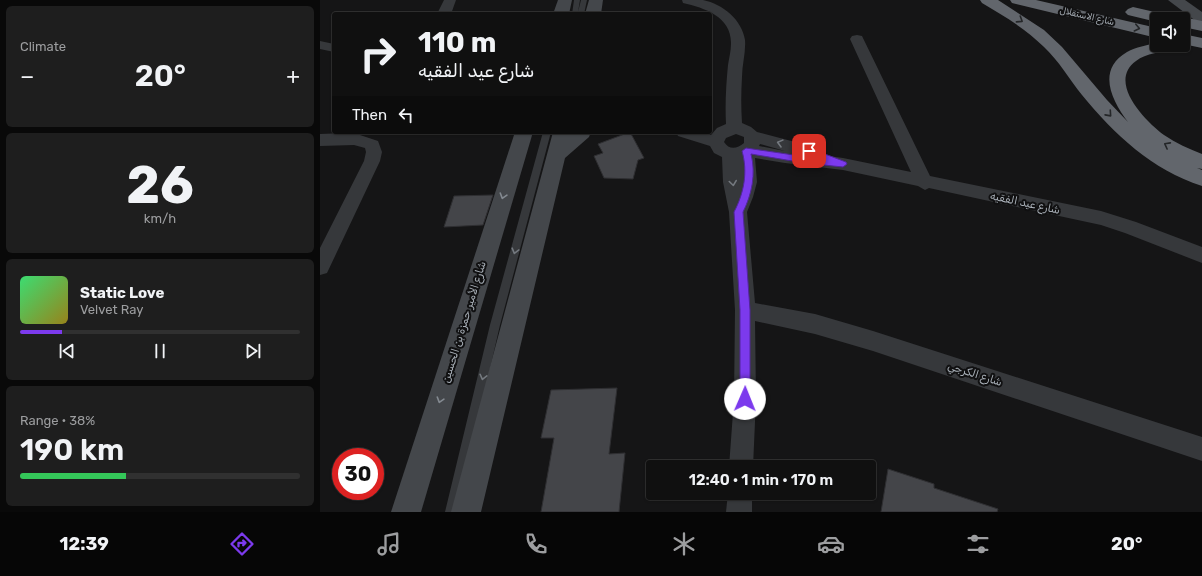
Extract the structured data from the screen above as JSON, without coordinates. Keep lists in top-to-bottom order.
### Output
{
  "streets": {
    "highway": ["شارع الاستقلال"],
    "main road": ["شارع الأمير حمزة بن الحسين"],
    "street": ["شارع عيد الفقيه", "شارع الكرجي"]
  },
  "one_way": ["شارع الاستقلال"],
  "page": {
    "tile": [
      "Climate",
      ["26", "km/h"],
      ["Range · 38%", "190 km"]
    ],
    "turn": ["110 m", "شارع عيد الفقيه"],
    "heat": ["−", "20°", "+"],
    "then": "Then",
    "song": ["Static Love", "Velvet Ray"],
    "limit": "30",
    "trip": "12:40 · 1 min · 170 m",
    "tabs": ["12:39", "20°"]
  }
}
